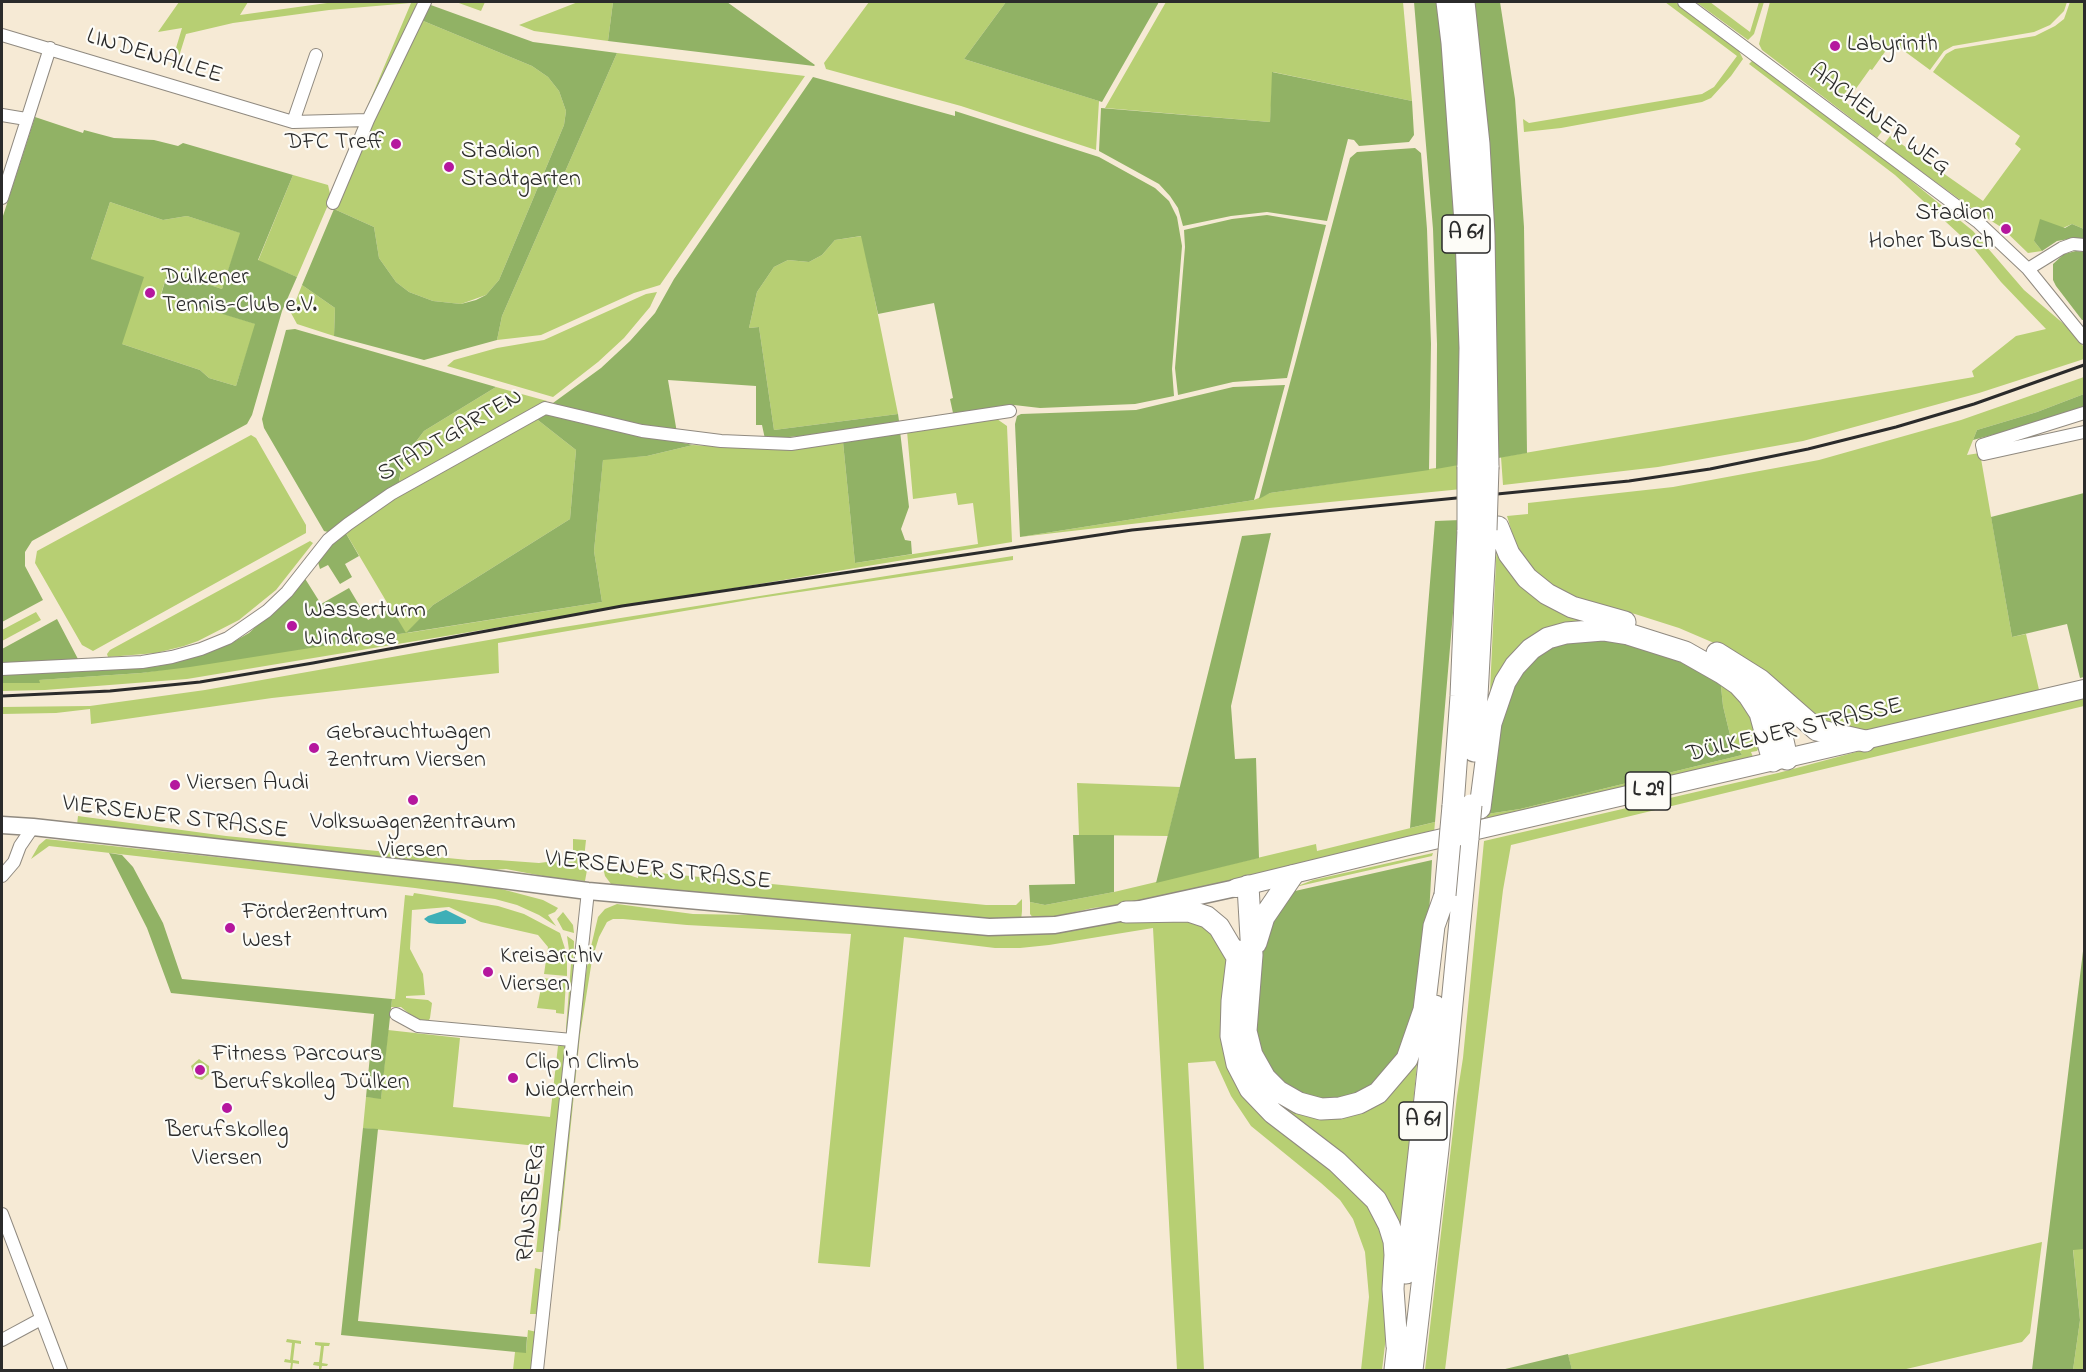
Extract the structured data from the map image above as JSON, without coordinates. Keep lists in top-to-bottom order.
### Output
{
  "streets": {
    "highway": ["A 61"],
    "main road": ["DÜLKENER STRASSE", "L 29", "VIERSENER STRASSE"],
    "street": [
      "LINDENALLEE",
      "AACHENER WEG",
      "STADTGARTEN",
      "RANSBERG"
    ]
  },
  "crossings": [
    ["DÜLKENER STRASSE", "VIERSENER STRASSE"],
    ["VIERSENER STRASSE", "RANSBERG"]
  ],
  "places": [
    "Labyrinth",
    "DFC Treff",
    "Stadion Stadtgarten",
    "Stadion Hoher Busch",
    "Dülkener Tennis-Club e.V.",
    "Wasserturm Windrose",
    "Gebrauchtwagen Zentrum Viersen",
    "Viersen Audi",
    "Volkswagenzentraum Viersen",
    "Förderzentrum West",
    "Kreisarchiv Viersen",
    "Fitness Parcours Berufskolleg Dülken",
    "Clip 'n Climb Niederrhein",
    "Berufskolleg Viersen"
  ]
}
